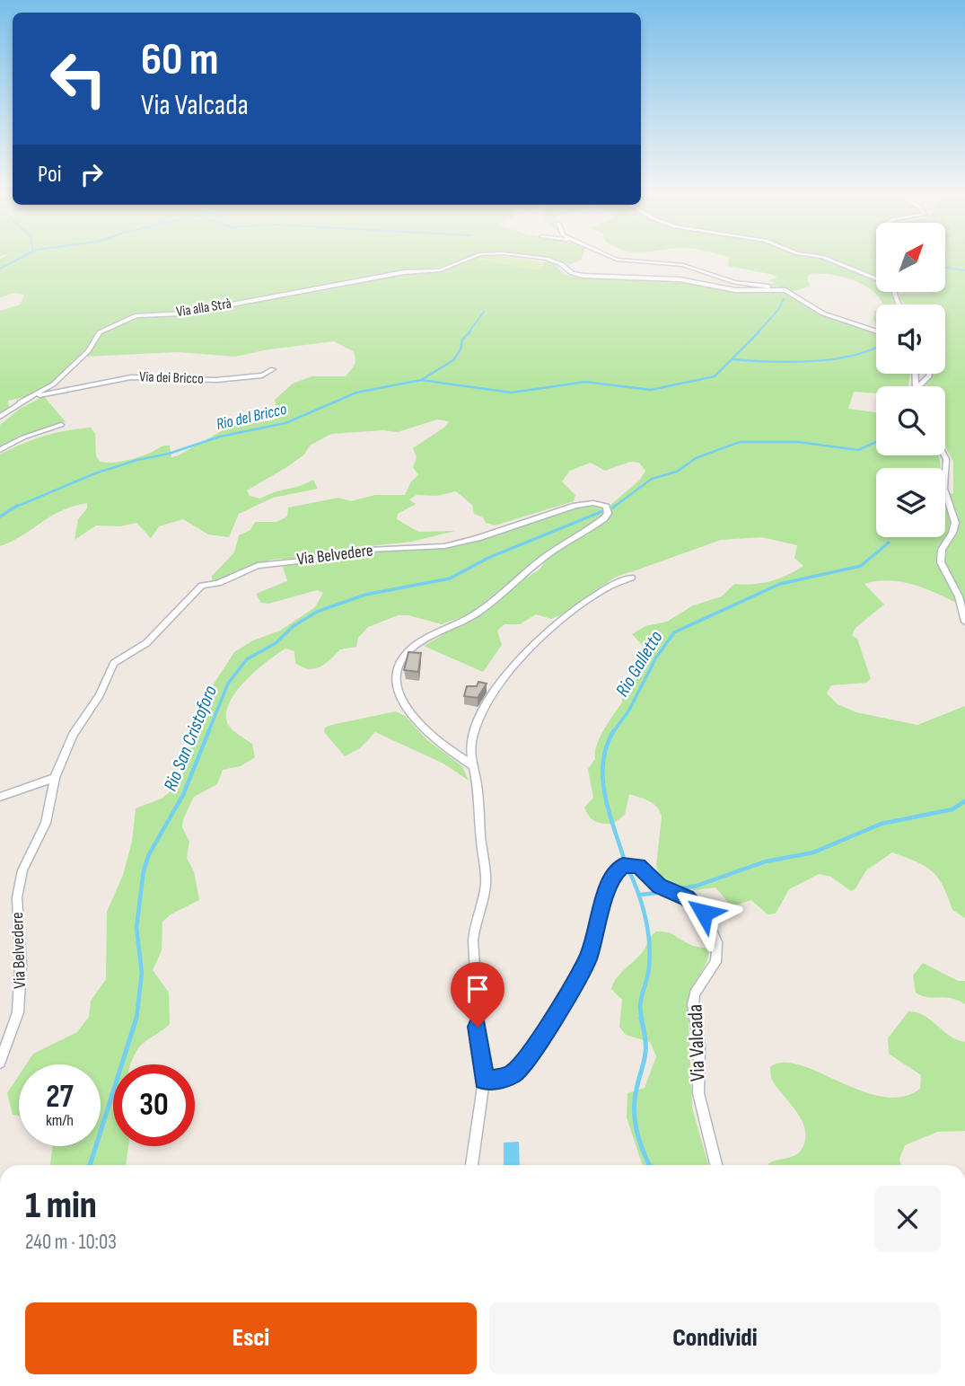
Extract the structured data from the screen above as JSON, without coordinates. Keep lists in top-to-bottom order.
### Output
{
  "streets": {
    "street": [
      "Via alla Strà",
      "Via dei Bricco",
      "Via Belvedere",
      "Via Valcada"
    ]
  },
  "crossings": [
    ["Via alla Strà", "Via dei Bricco"]
  ],
  "water": ["Rio del Bricco", "Rio Galletto", "Rio San Cristoforo"],
  "north": "top right",
  "page": {
    "turn": ["60 m", "Via Valcada"],
    "then": "Poi",
    "speed": "27 km/h",
    "limit": "30",
    "heading": ["1 min", "240 m · 10:03"],
    "buttons": ["Esci", "Condividi"]
  }
}
